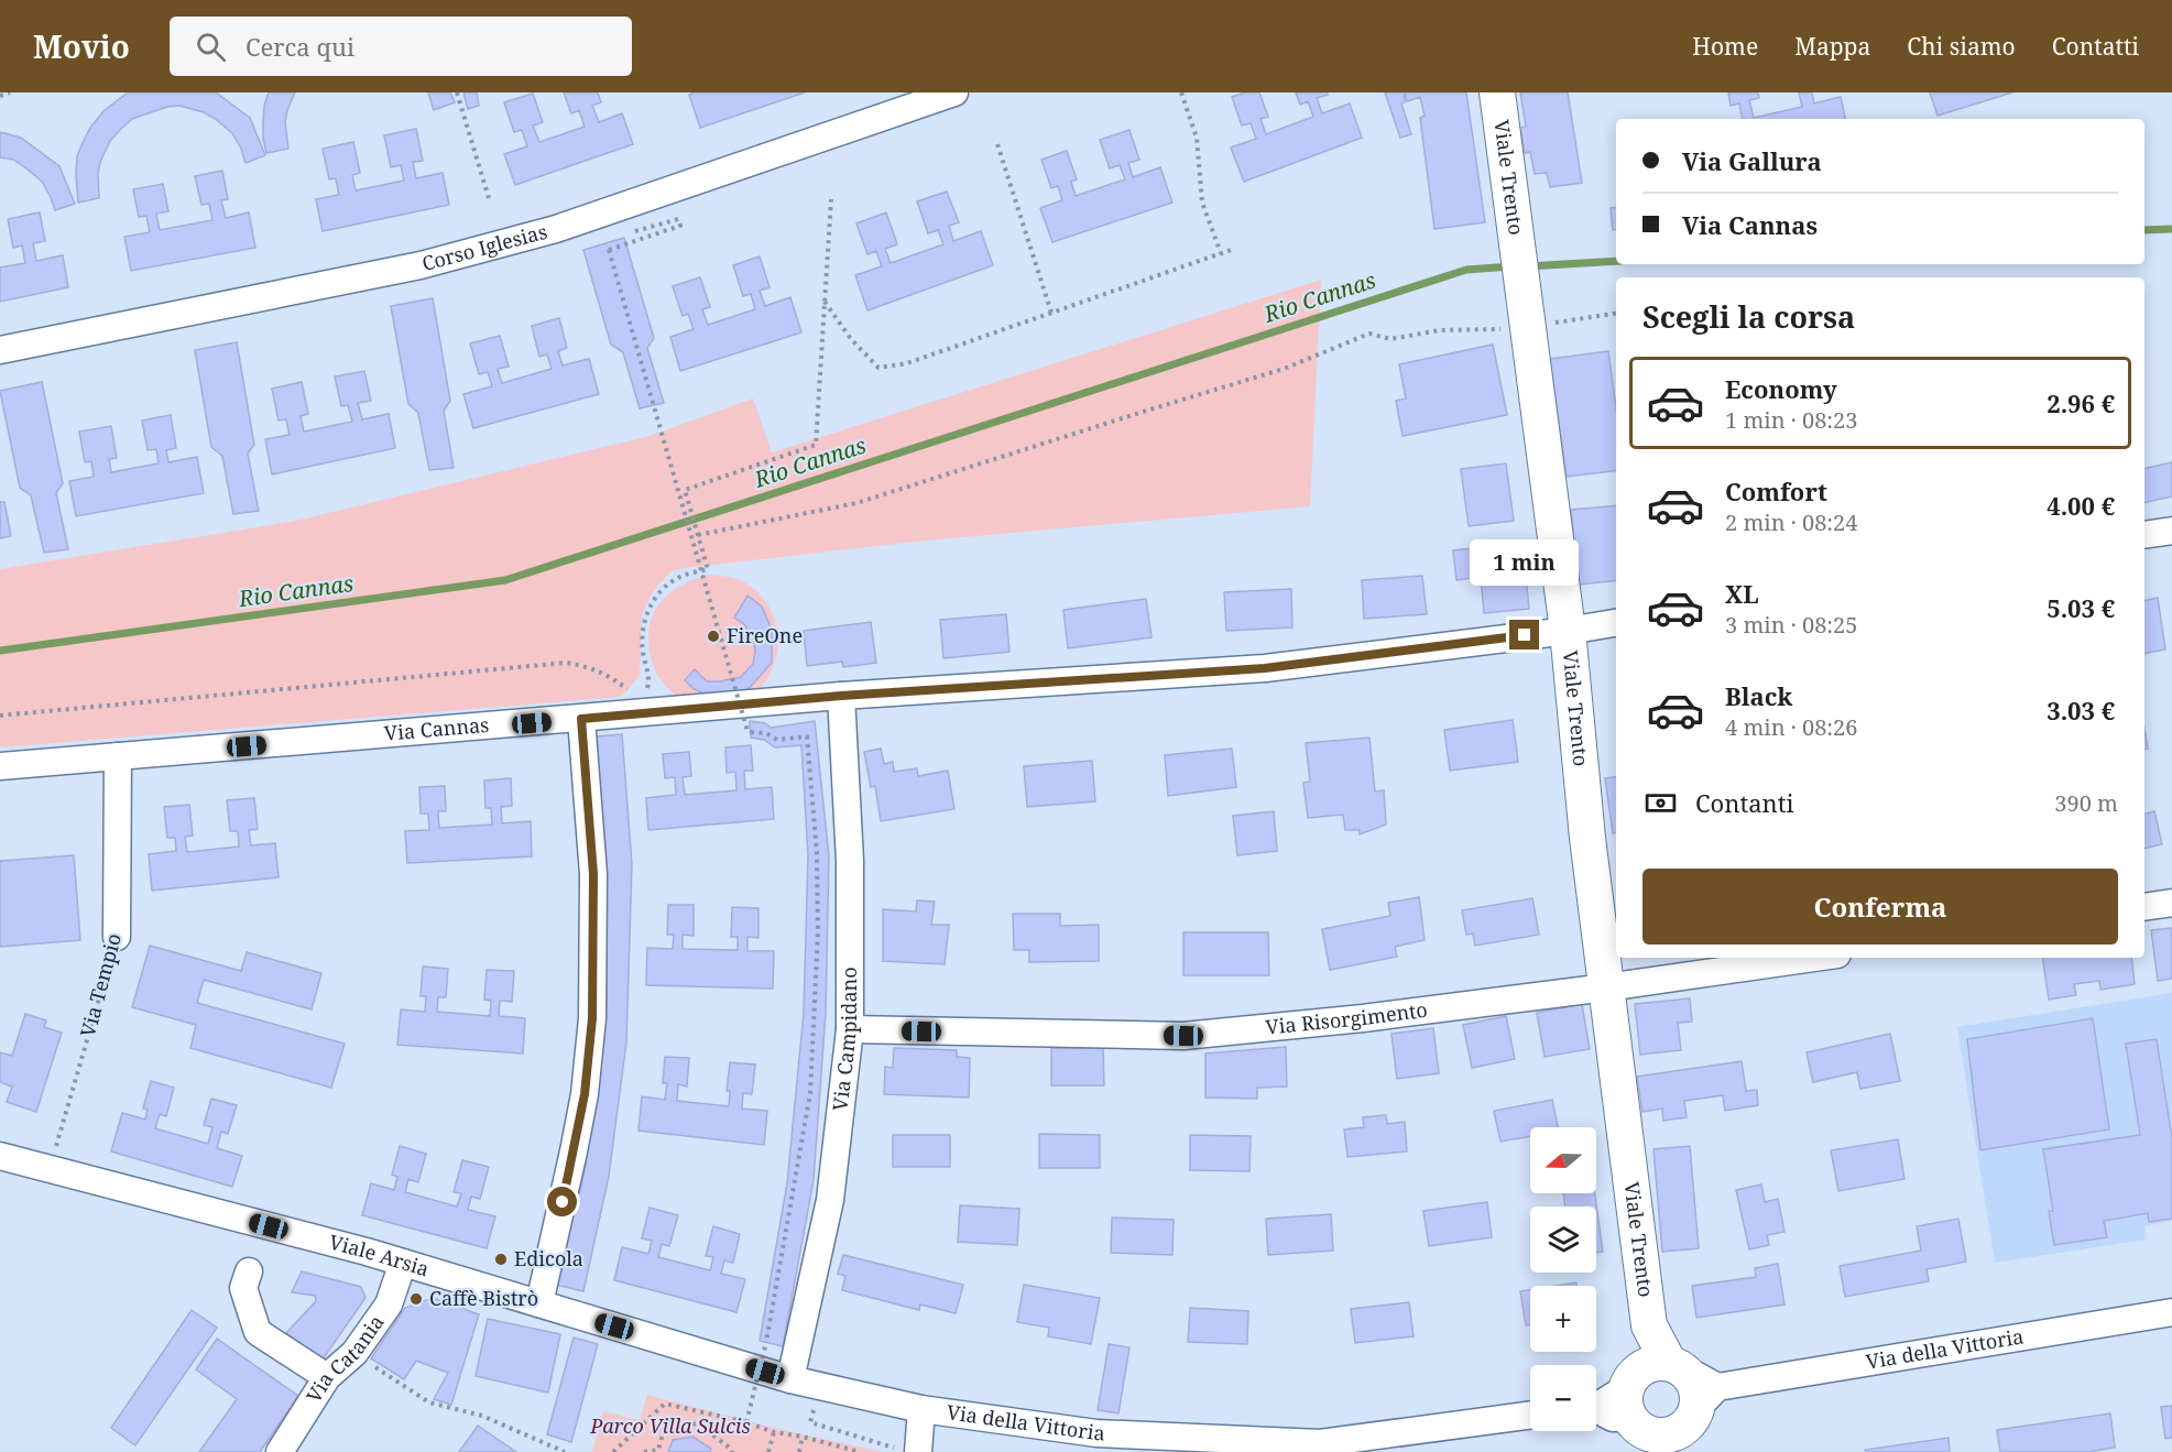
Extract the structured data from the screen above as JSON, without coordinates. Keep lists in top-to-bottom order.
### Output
{
  "streets": {
    "main road": ["Viale Trento"],
    "street": [
      "Corso Iglesias",
      "Via Cannas",
      "Via Tempio",
      "Via Risorgimento",
      "Via Campidano",
      "Viale Arsia",
      "Via della Vittoria",
      "Via Catania"
    ]
  },
  "crossings": [
    ["Viale Trento", "Via Cannas"],
    ["Viale Trento", "Via Risorgimento"],
    ["Viale Trento", "Via della Vittoria"],
    ["Via Cannas", "Via Tempio"],
    ["Via Cannas", "Via Campidano"],
    ["Via Tempio", "Viale Arsia"],
    ["Via Risorgimento", "Via Campidano"],
    ["Via Campidano", "Viale Arsia"],
    ["Via Campidano", "Via della Vittoria"],
    ["Viale Arsia", "Via della Vittoria"],
    ["Viale Arsia", "Via Catania"]
  ],
  "water": ["Rio Cannas"],
  "parks": ["Parco Villa Sulcis"],
  "places": ["FireOne", "Edicola", "Caffè Bistrò"],
  "north": "left",
  "page": {
    "header": "Movio",
    "search": "Cerca qui",
    "nav": [
      "Home",
      "Mappa",
      "Chi siamo",
      "Contatti"
    ],
    "banner": ["Via Gallura", "Via Cannas"],
    "heading": "Scegli la corsa",
    "list": [
      {
        "name": "Economy",
        "note": "1 min · 08:23",
        "value": "2.96 €"
      },
      {
        "name": "Comfort",
        "note": "2 min · 08:24",
        "value": "4.00 €"
      },
      {
        "name": "XL",
        "note": "3 min · 08:25",
        "value": "5.03 €"
      },
      {
        "name": "Black",
        "note": "4 min · 08:26",
        "value": "3.03 €"
      }
    ],
    "bubble": "1 min",
    "pay": ["Contanti", "390 m"],
    "buttons": "Conferma",
    "map_buttons": ["+", "−"]
  }
}
